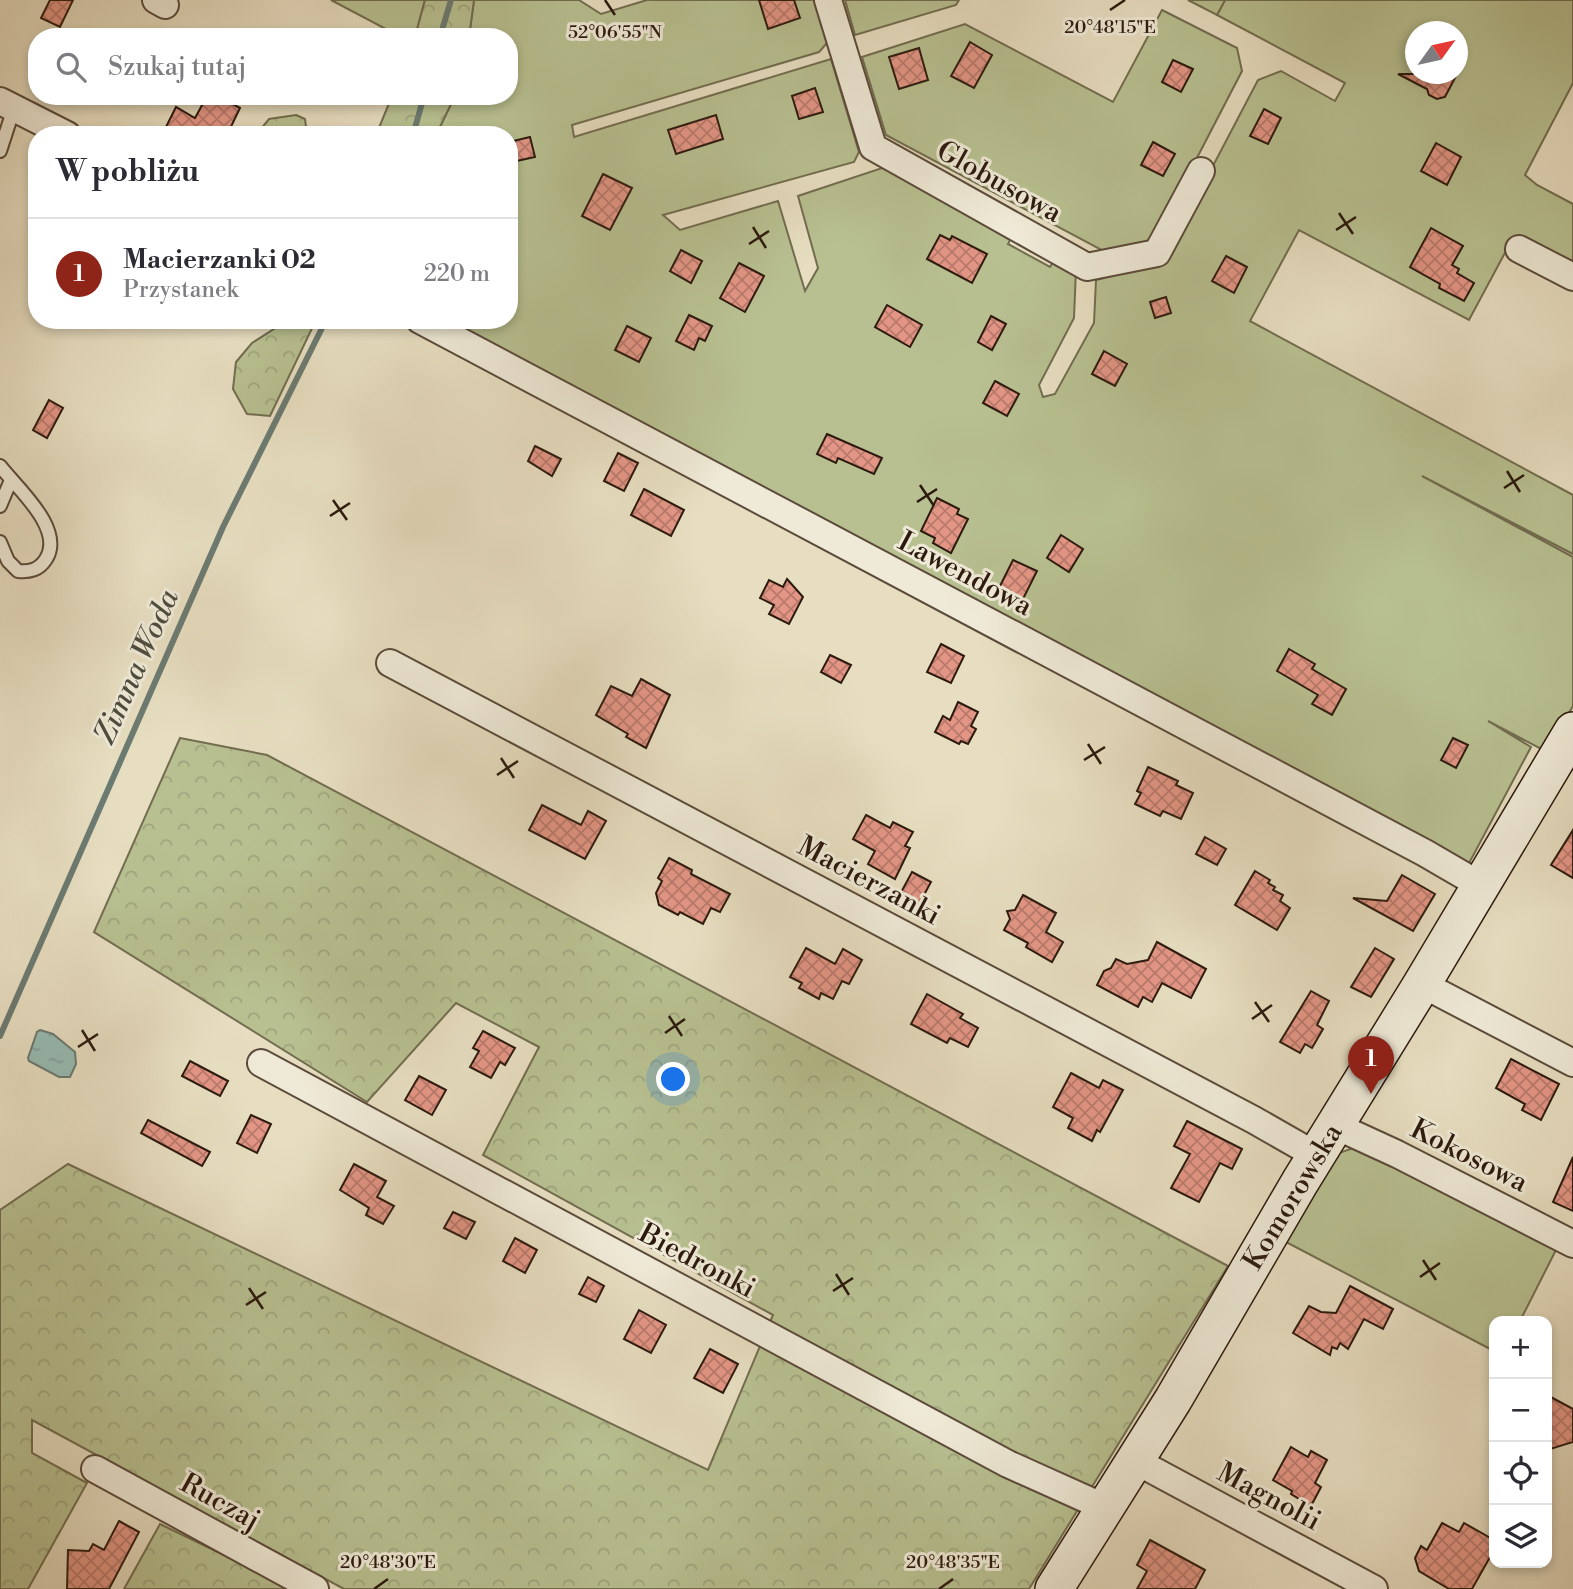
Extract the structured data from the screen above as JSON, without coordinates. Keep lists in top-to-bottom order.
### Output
{
  "streets": {
    "street": [
      "Globusowa",
      "Lawendowa",
      "Macierzanki",
      "Kokosowa",
      "Komorowska",
      "Biedronki",
      "Magnolii",
      "Ruczaj"
    ]
  },
  "crossings": [
    ["Lawendowa", "Komorowska"],
    ["Macierzanki", "Kokosowa"],
    ["Macierzanki", "Komorowska"],
    ["Kokosowa", "Komorowska"],
    ["Komorowska", "Biedronki"],
    ["Komorowska", "Magnolii"]
  ],
  "water": ["Zimna Woda"],
  "north": "top right",
  "page": {
    "search": "Szukaj tutaj",
    "heading": "W pobliżu",
    "list": [
      {
        "mark": "1",
        "name": "Macierzanki 02",
        "note": "Przystanek",
        "value": "220 m"
      }
    ],
    "pins": "1",
    "map_buttons": ["+", "−"]
  },
  "coordinates": [
    "20°48'15\"E",
    "52°06'55\"N",
    "20°48'30\"E",
    "20°48'35\"E"
  ]
}
